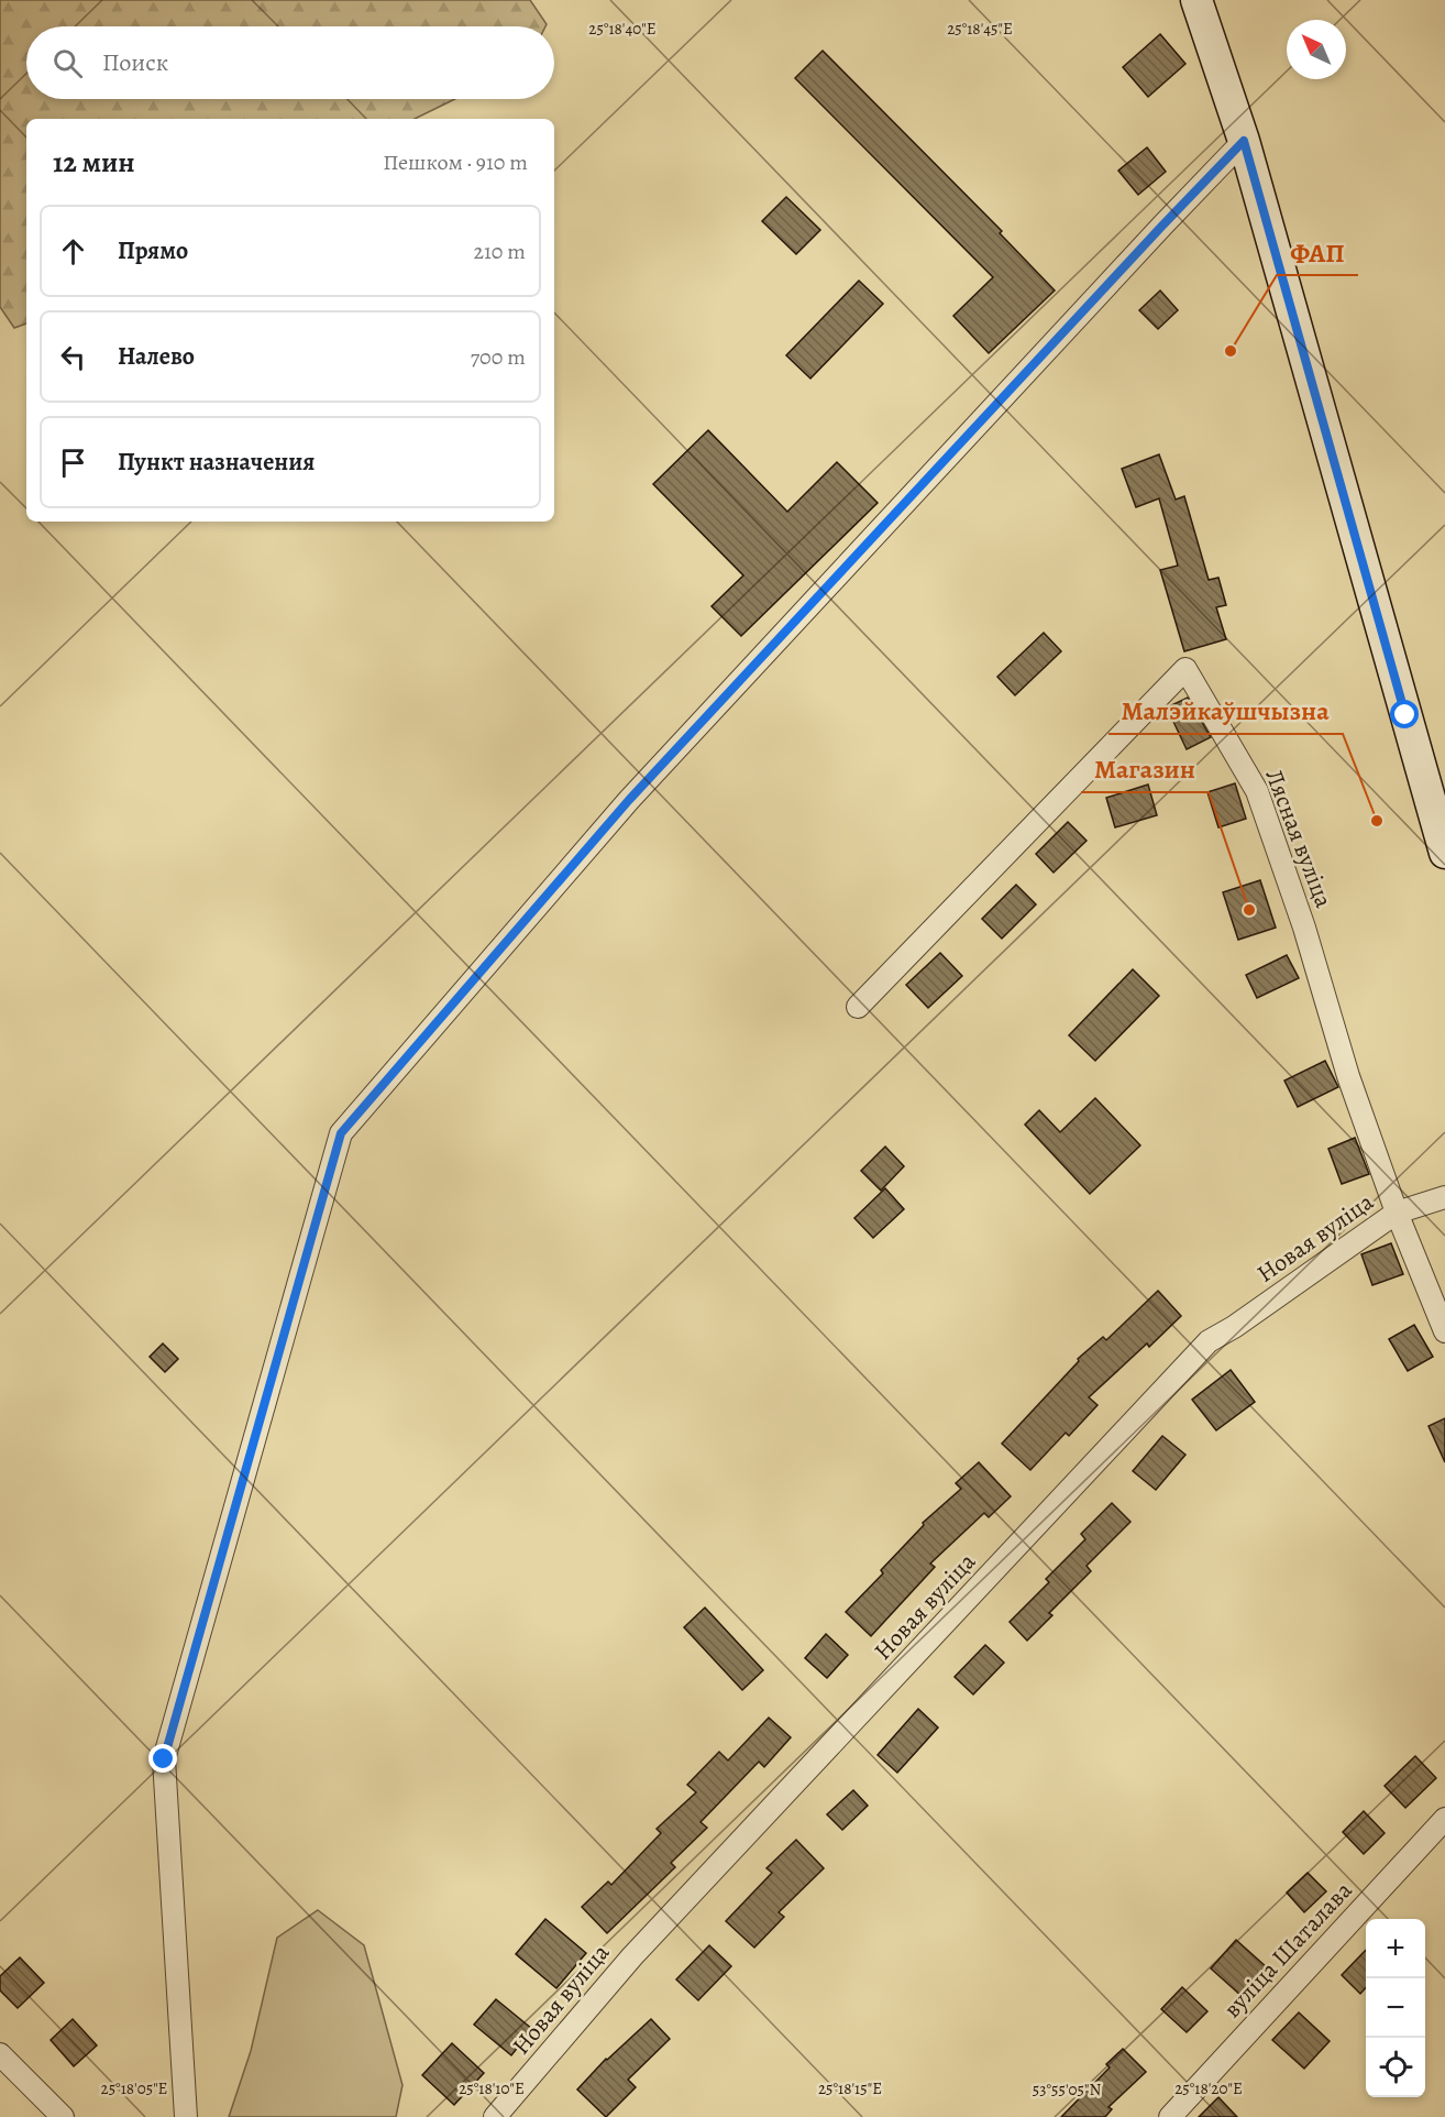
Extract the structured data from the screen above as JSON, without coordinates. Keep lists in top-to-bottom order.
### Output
{
  "streets": {
    "street": ["Лясная вуліца", "Новая вуліца", "вуліца Шаталава"]
  },
  "crossings": [
    ["Лясная вуліца", "Новая вуліца"]
  ],
  "places": ["ФАП", "Малэйкаўшчызна", "Магазин"],
  "north": "top left",
  "page": {
    "search": "Поиск",
    "heading": ["12 мин", "Пешком · 910 m"],
    "list": [
      ["Прямо", "210 m"],
      ["Налево", "700 m"],
      "Пункт назначения"
    ],
    "map_buttons": ["+", "−"]
  },
  "coordinates": [
    "25°18'40\"E",
    "25°18'45\"E",
    "25°18'05\"E",
    "25°18'10\"E",
    "25°18'15\"E",
    "25°18'20\"E",
    "53°55'05\"N"
  ]
}
